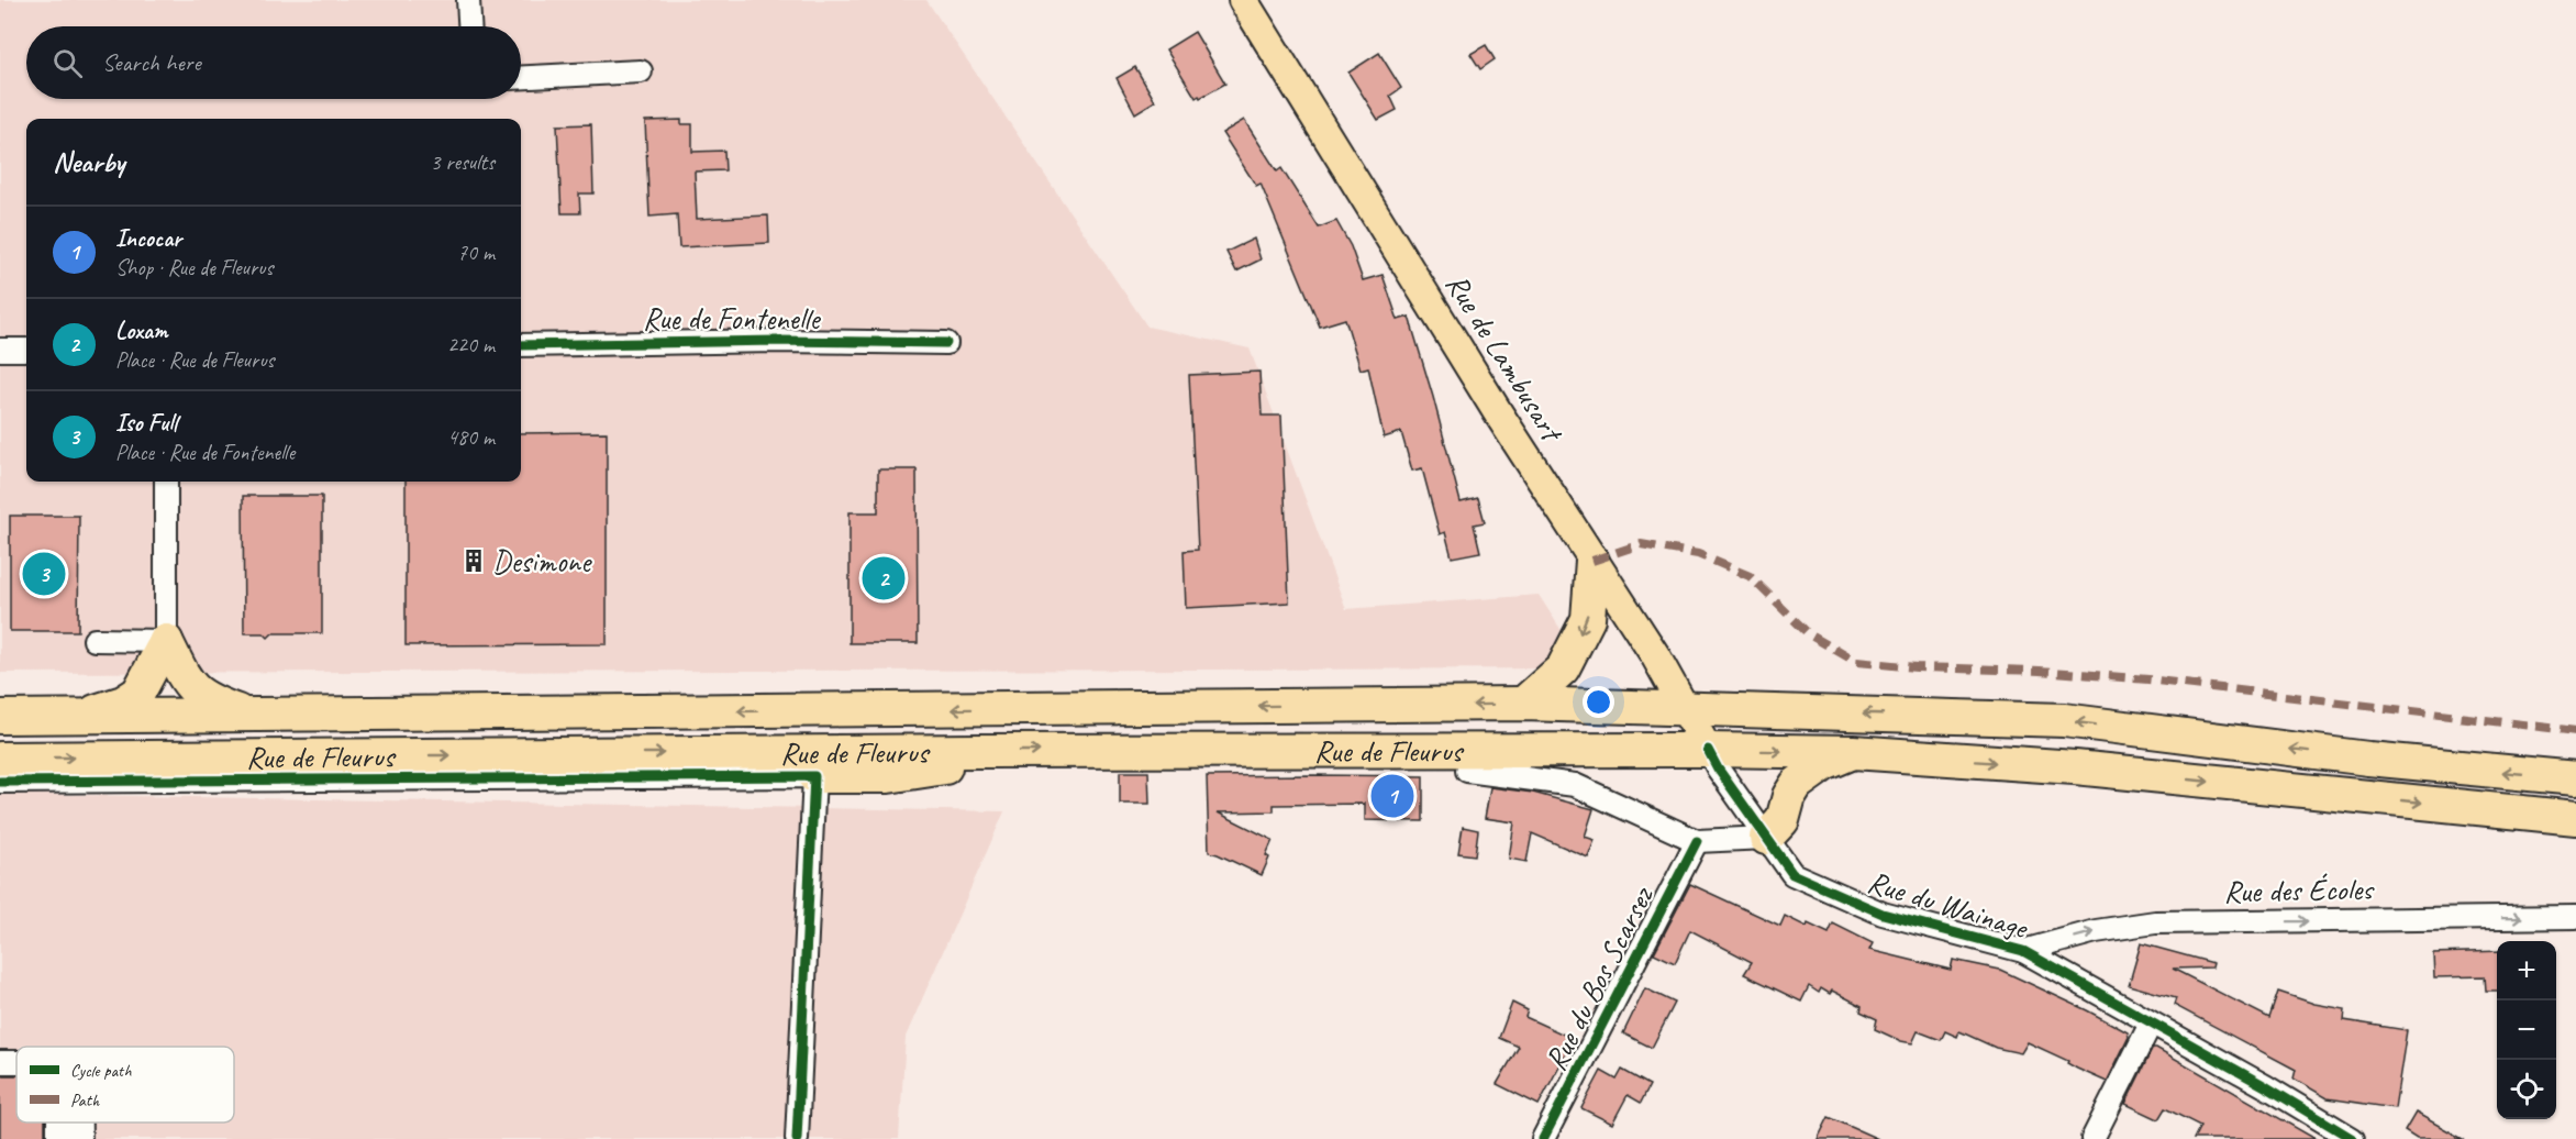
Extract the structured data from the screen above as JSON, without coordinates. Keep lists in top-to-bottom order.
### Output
{
  "streets": {
    "highway": ["Rue de Fleurus"],
    "main road": ["Rue de Lambusart"],
    "street": [
      "Rue de Fontenelle",
      "Rue des Écoles",
      "Rue du Wainage",
      "Rue du Bos Scarsez"
    ]
  },
  "crossings": [
    ["Rue de Lambusart", "Rue de Fleurus"],
    ["Rue de Lambusart", "Rue du Wainage"],
    ["Rue de Fleurus", "Rue du Wainage"],
    ["Rue de Fleurus", "Rue du Bos Scarsez"],
    ["Rue des Écoles", "Rue du Wainage"]
  ],
  "one_way": ["Rue des Écoles"],
  "places": {
    "building": ["Desimone"]
  },
  "legend": ["Cycle path", "Path"],
  "page": {
    "search": "Search here",
    "heading": ["Nearby", "3 results"],
    "list": [
      {
        "mark": "1",
        "name": "Incocar",
        "note": "Shop · Rue de Fleurus",
        "value": "70 m"
      },
      {
        "mark": "2",
        "name": "Loxam",
        "note": "Place · Rue de Fleurus",
        "value": "220 m"
      },
      {
        "mark": "3",
        "name": "Iso Full",
        "note": "Place · Rue de Fontenelle",
        "value": "480 m"
      }
    ],
    "pins": ["3", "2", "1"],
    "map_buttons": ["+", "−"]
  }
}
